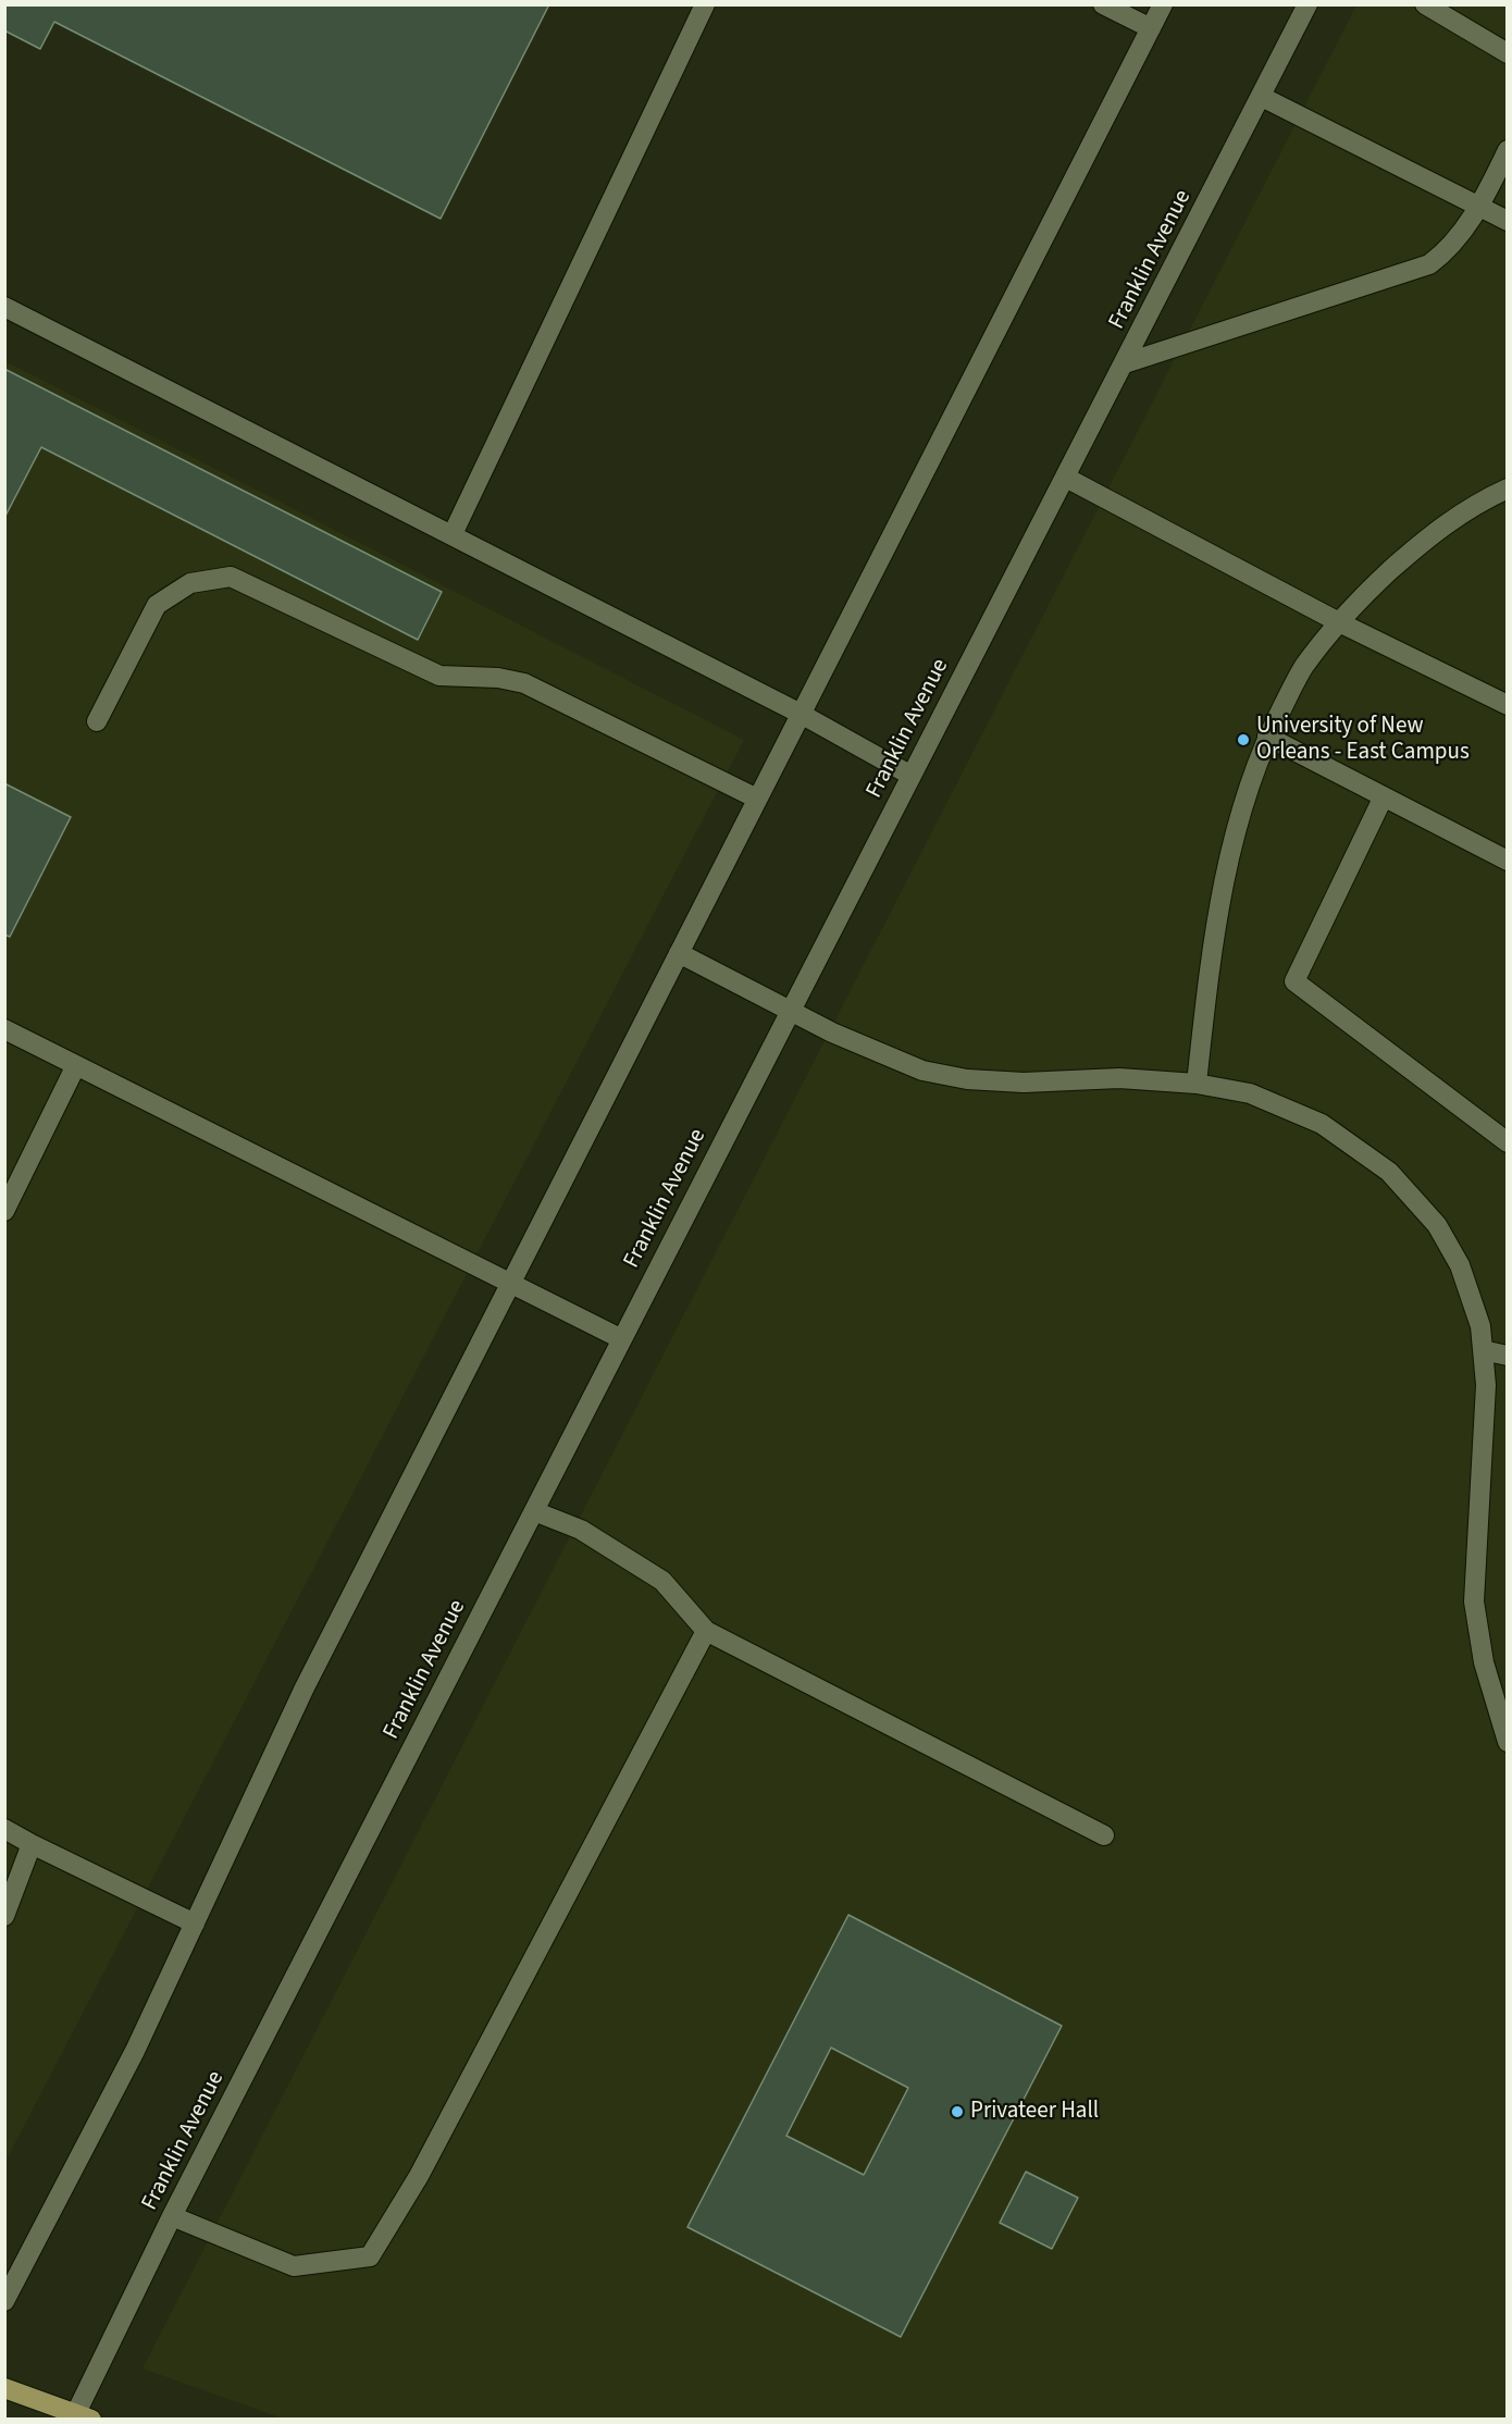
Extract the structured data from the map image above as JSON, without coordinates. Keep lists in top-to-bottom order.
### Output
{
  "streets": {
    "street": ["Franklin Avenue"]
  },
  "places": ["University of New Orleans - East Campus", "Privateer Hall"]
}
